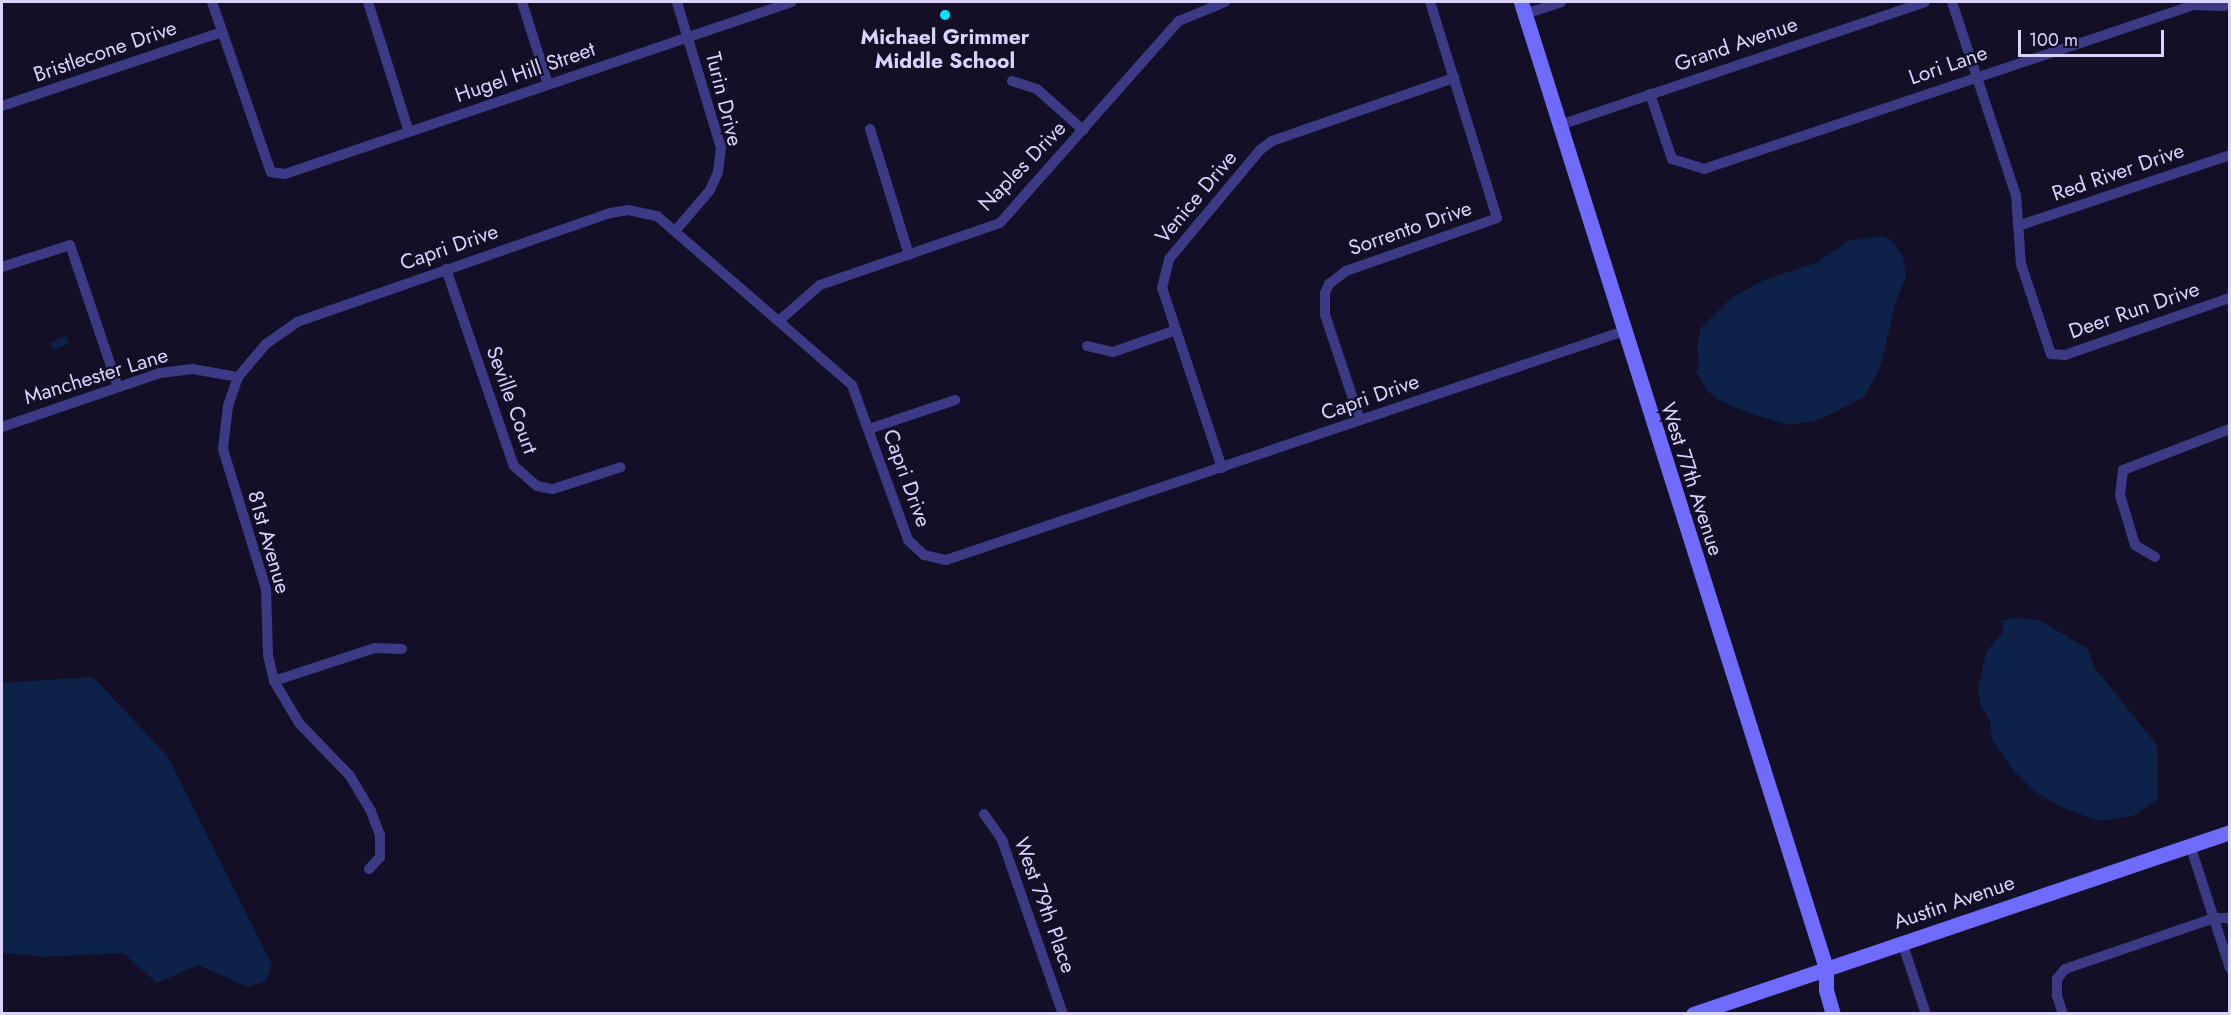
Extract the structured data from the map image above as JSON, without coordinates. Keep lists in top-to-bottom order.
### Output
{
  "streets": {
    "street": [
      "Grand Avenue",
      "Bristlecone Drive",
      "Lori Lane",
      "Hugel Hill Street",
      "Turin Drive",
      "Naples Drive",
      "Red River Drive",
      "Venice Drive",
      "Sorrento Drive",
      "Capri Drive",
      "Deer Run Drive",
      "Manchester Lane",
      "Seville Court",
      "West 77th Avenue",
      "81st Avenue",
      "Austin Avenue",
      "West 79th Place"
    ]
  },
  "crossings": [
    ["Grand Avenue", "Lori Lane"],
    ["Grand Avenue", "West 77th Avenue"],
    ["Bristlecone Drive", "Hugel Hill Street"],
    ["Hugel Hill Street", "Turin Drive"],
    ["Turin Drive", "Capri Drive"],
    ["Naples Drive", "Capri Drive"],
    ["Red River Drive", "Deer Run Drive"],
    ["Venice Drive", "Sorrento Drive"],
    ["Venice Drive", "Capri Drive"],
    ["Sorrento Drive", "Capri Drive"],
    ["Capri Drive", "Seville Court"],
    ["Capri Drive", "West 77th Avenue"],
    ["Capri Drive", "81st Avenue"],
    ["Manchester Lane", "81st Avenue"],
    ["West 77th Avenue", "Austin Avenue"]
  ],
  "places": ["Michael Grimmer Middle School"],
  "scale_bar": "100 m"
}
